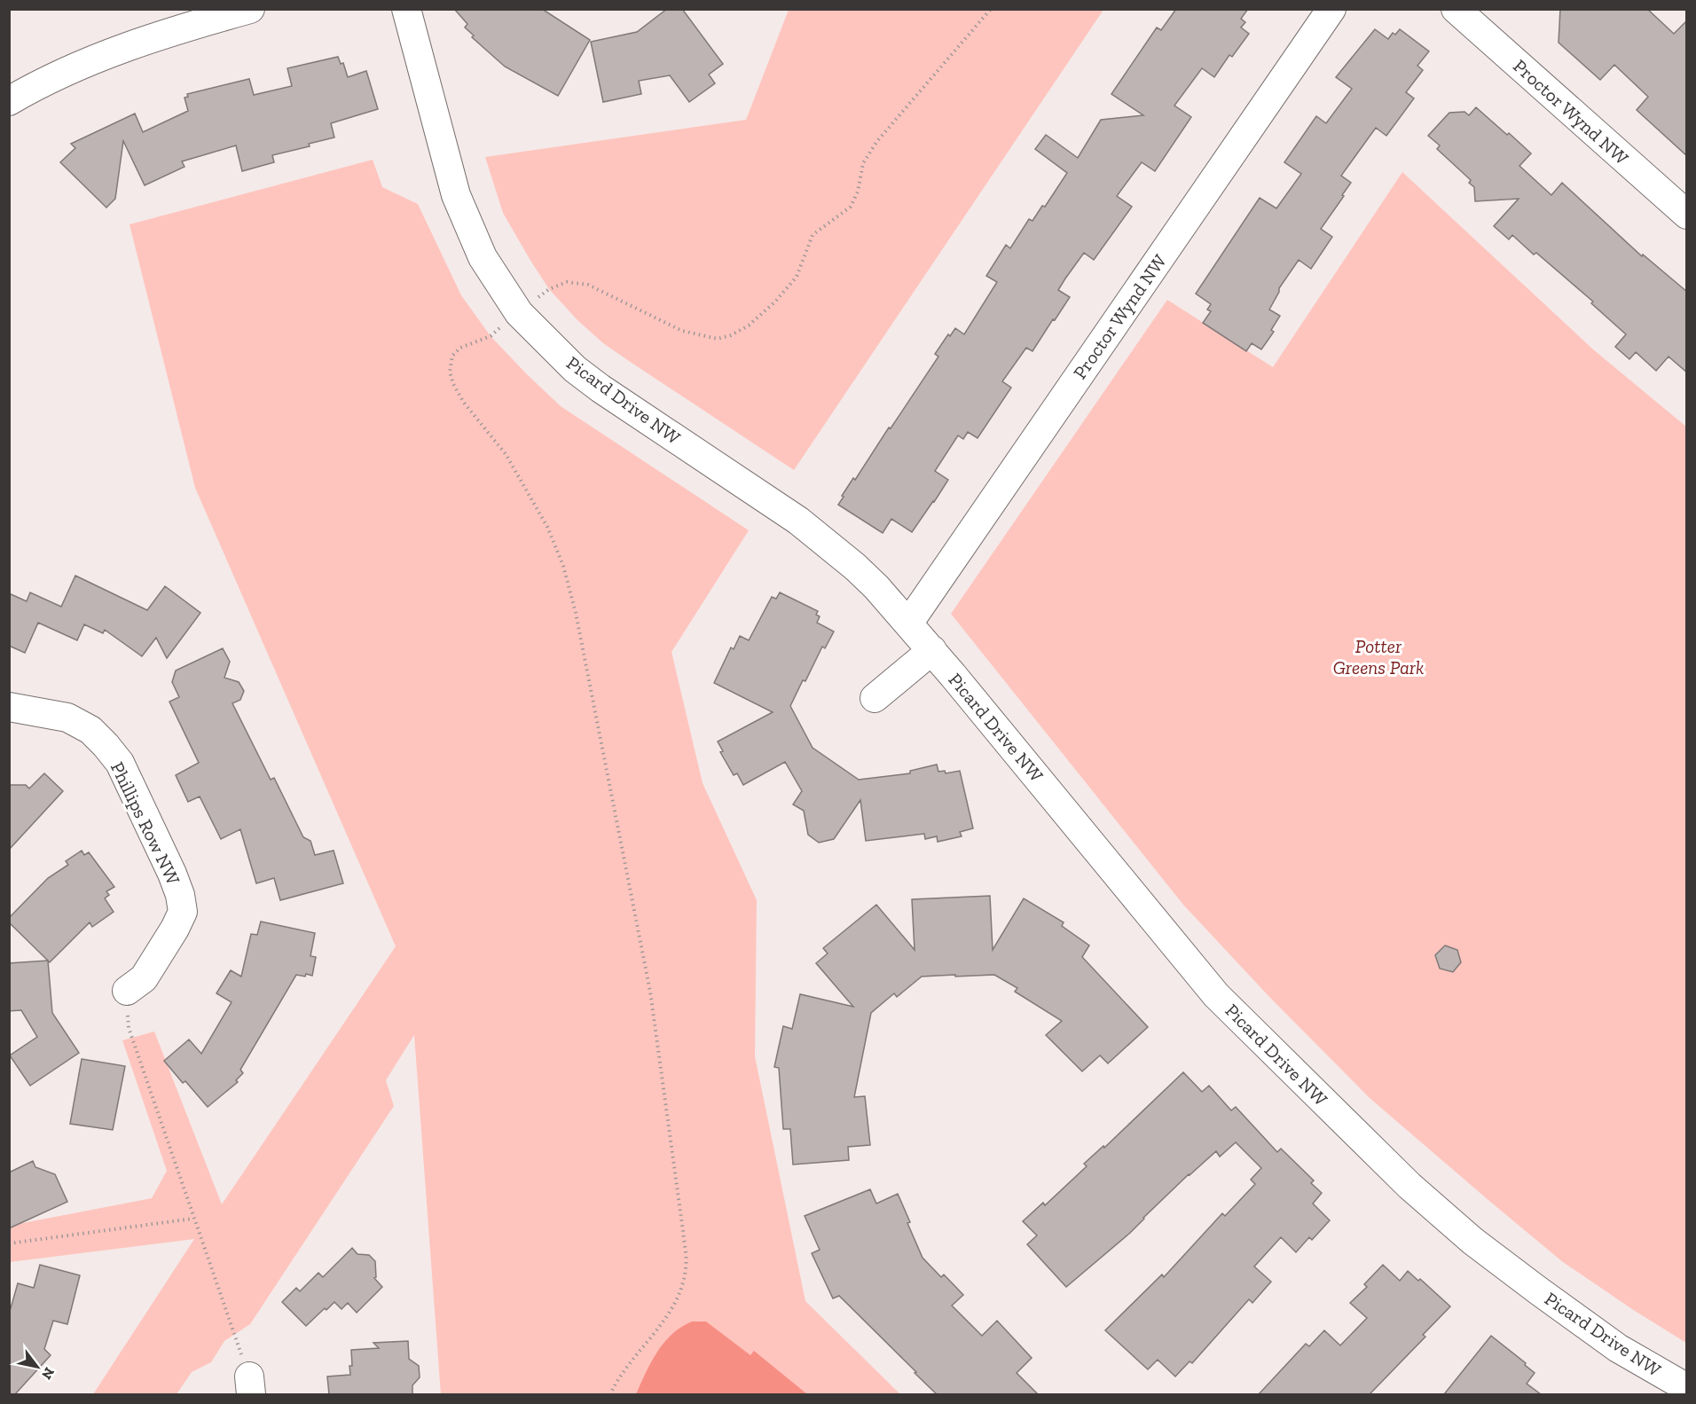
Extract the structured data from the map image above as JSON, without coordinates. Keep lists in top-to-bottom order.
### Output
{
  "streets": {
    "street": ["Proctor Wynd NW", "Picard Drive NW", "Phillips Row NW"]
  },
  "crossings": [
    ["Proctor Wynd NW", "Picard Drive NW"]
  ],
  "parks": ["Potter Greens Park"],
  "north": "bottom right"
}
